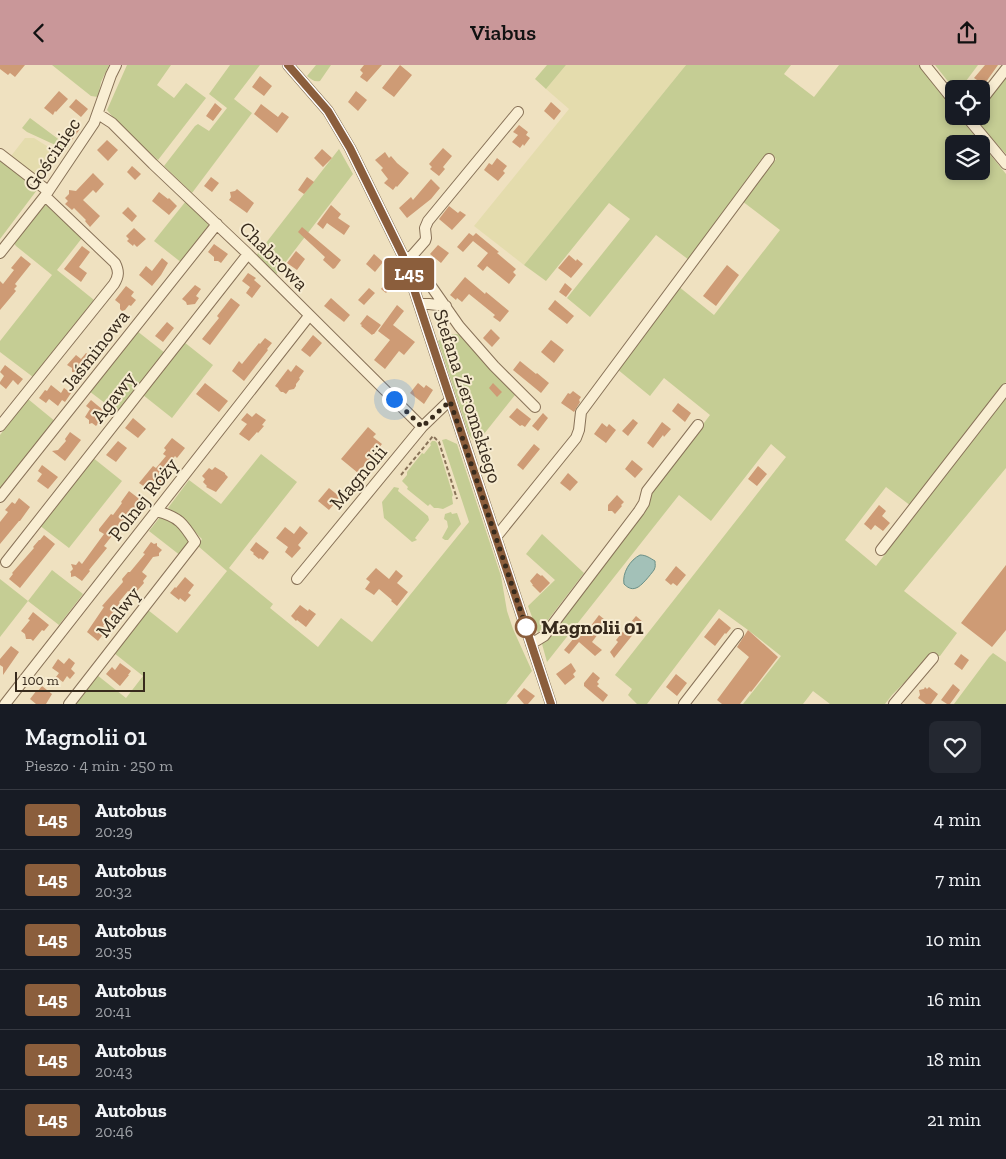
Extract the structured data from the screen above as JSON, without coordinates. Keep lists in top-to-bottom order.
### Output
{
  "streets": {
    "street": [
      "Gościniec",
      "Chabrowa",
      "Jaśminowa",
      "Stefana Żeromskiego",
      "Agawy",
      "Magnolii",
      "Polnej Róży",
      "Malwy"
    ]
  },
  "crossings": [
    ["Gościniec", "Chabrowa"],
    ["Chabrowa", "Jaśminowa"],
    ["Chabrowa", "Agawy"],
    ["Chabrowa", "Magnolii"],
    ["Chabrowa", "Polnej Róży"],
    ["Stefana Żeromskiego", "Magnolii"],
    ["Polnej Róży", "Malwy"]
  ],
  "places": ["Magnolii 01"],
  "lines": ["bus line L45"],
  "scale_bar": "100 m",
  "page": {
    "header": "Viabus",
    "on_map": "L45",
    "scale": "100 m",
    "heading": ["Magnolii 01", "Pieszo · 4 min · 250 m"],
    "list": [
      {
        "mark": "L45",
        "name": "Autobus",
        "note": "20:29",
        "value": "4 min"
      },
      {
        "mark": "L45",
        "name": "Autobus",
        "note": "20:32",
        "value": "7 min"
      },
      {
        "mark": "L45",
        "name": "Autobus",
        "note": "20:35",
        "value": "10 min"
      },
      {
        "mark": "L45",
        "name": "Autobus",
        "note": "20:41",
        "value": "16 min"
      },
      {
        "mark": "L45",
        "name": "Autobus",
        "note": "20:43",
        "value": "18 min"
      },
      {
        "mark": "L45",
        "name": "Autobus",
        "note": "20:46",
        "value": "21 min"
      }
    ]
  }
}
